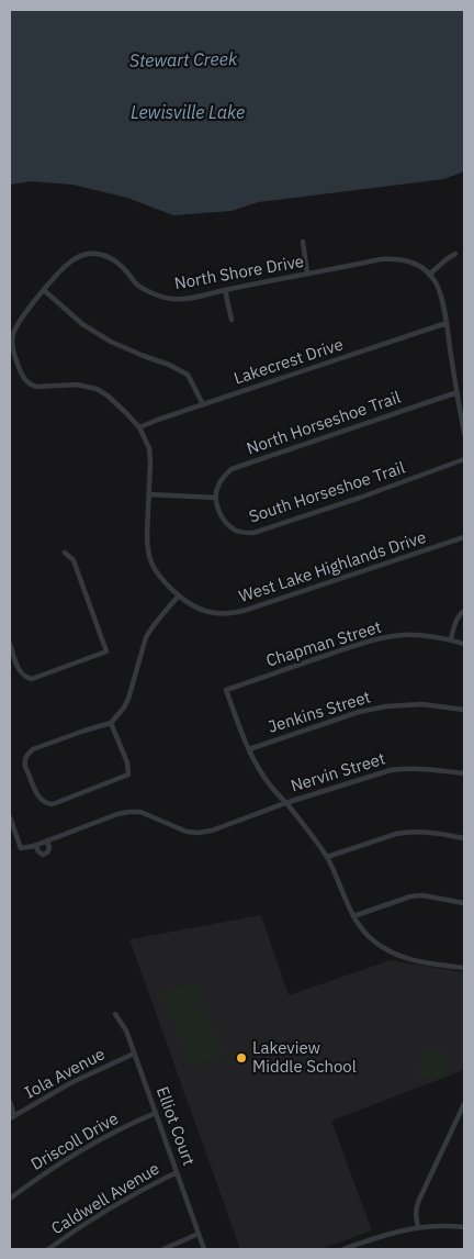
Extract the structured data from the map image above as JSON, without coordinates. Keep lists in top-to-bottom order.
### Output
{
  "streets": {
    "street": [
      "North Shore Drive",
      "Lakecrest Drive",
      "North Horseshoe Trail",
      "South Horseshoe Trail",
      "West Lake Highlands Drive",
      "Chapman Street",
      "Jenkins Street",
      "Nervin Street",
      "Iola Avenue",
      "Elliot Court",
      "Driscoll Drive",
      "Caldwell Avenue"
    ]
  },
  "crossings": [
    ["North Shore Drive", "Lakecrest Drive"],
    ["North Shore Drive", "West Lake Highlands Drive"],
    ["Lakecrest Drive", "West Lake Highlands Drive"],
    ["North Horseshoe Trail", "South Horseshoe Trail"],
    ["Chapman Street", "Jenkins Street"],
    ["Iola Avenue", "Elliot Court"],
    ["Elliot Court", "Driscoll Drive"],
    ["Elliot Court", "Caldwell Avenue"]
  ],
  "water": ["Stewart Creek", "Lewisville Lake"],
  "places": ["Lakeview Middle School"]
}
